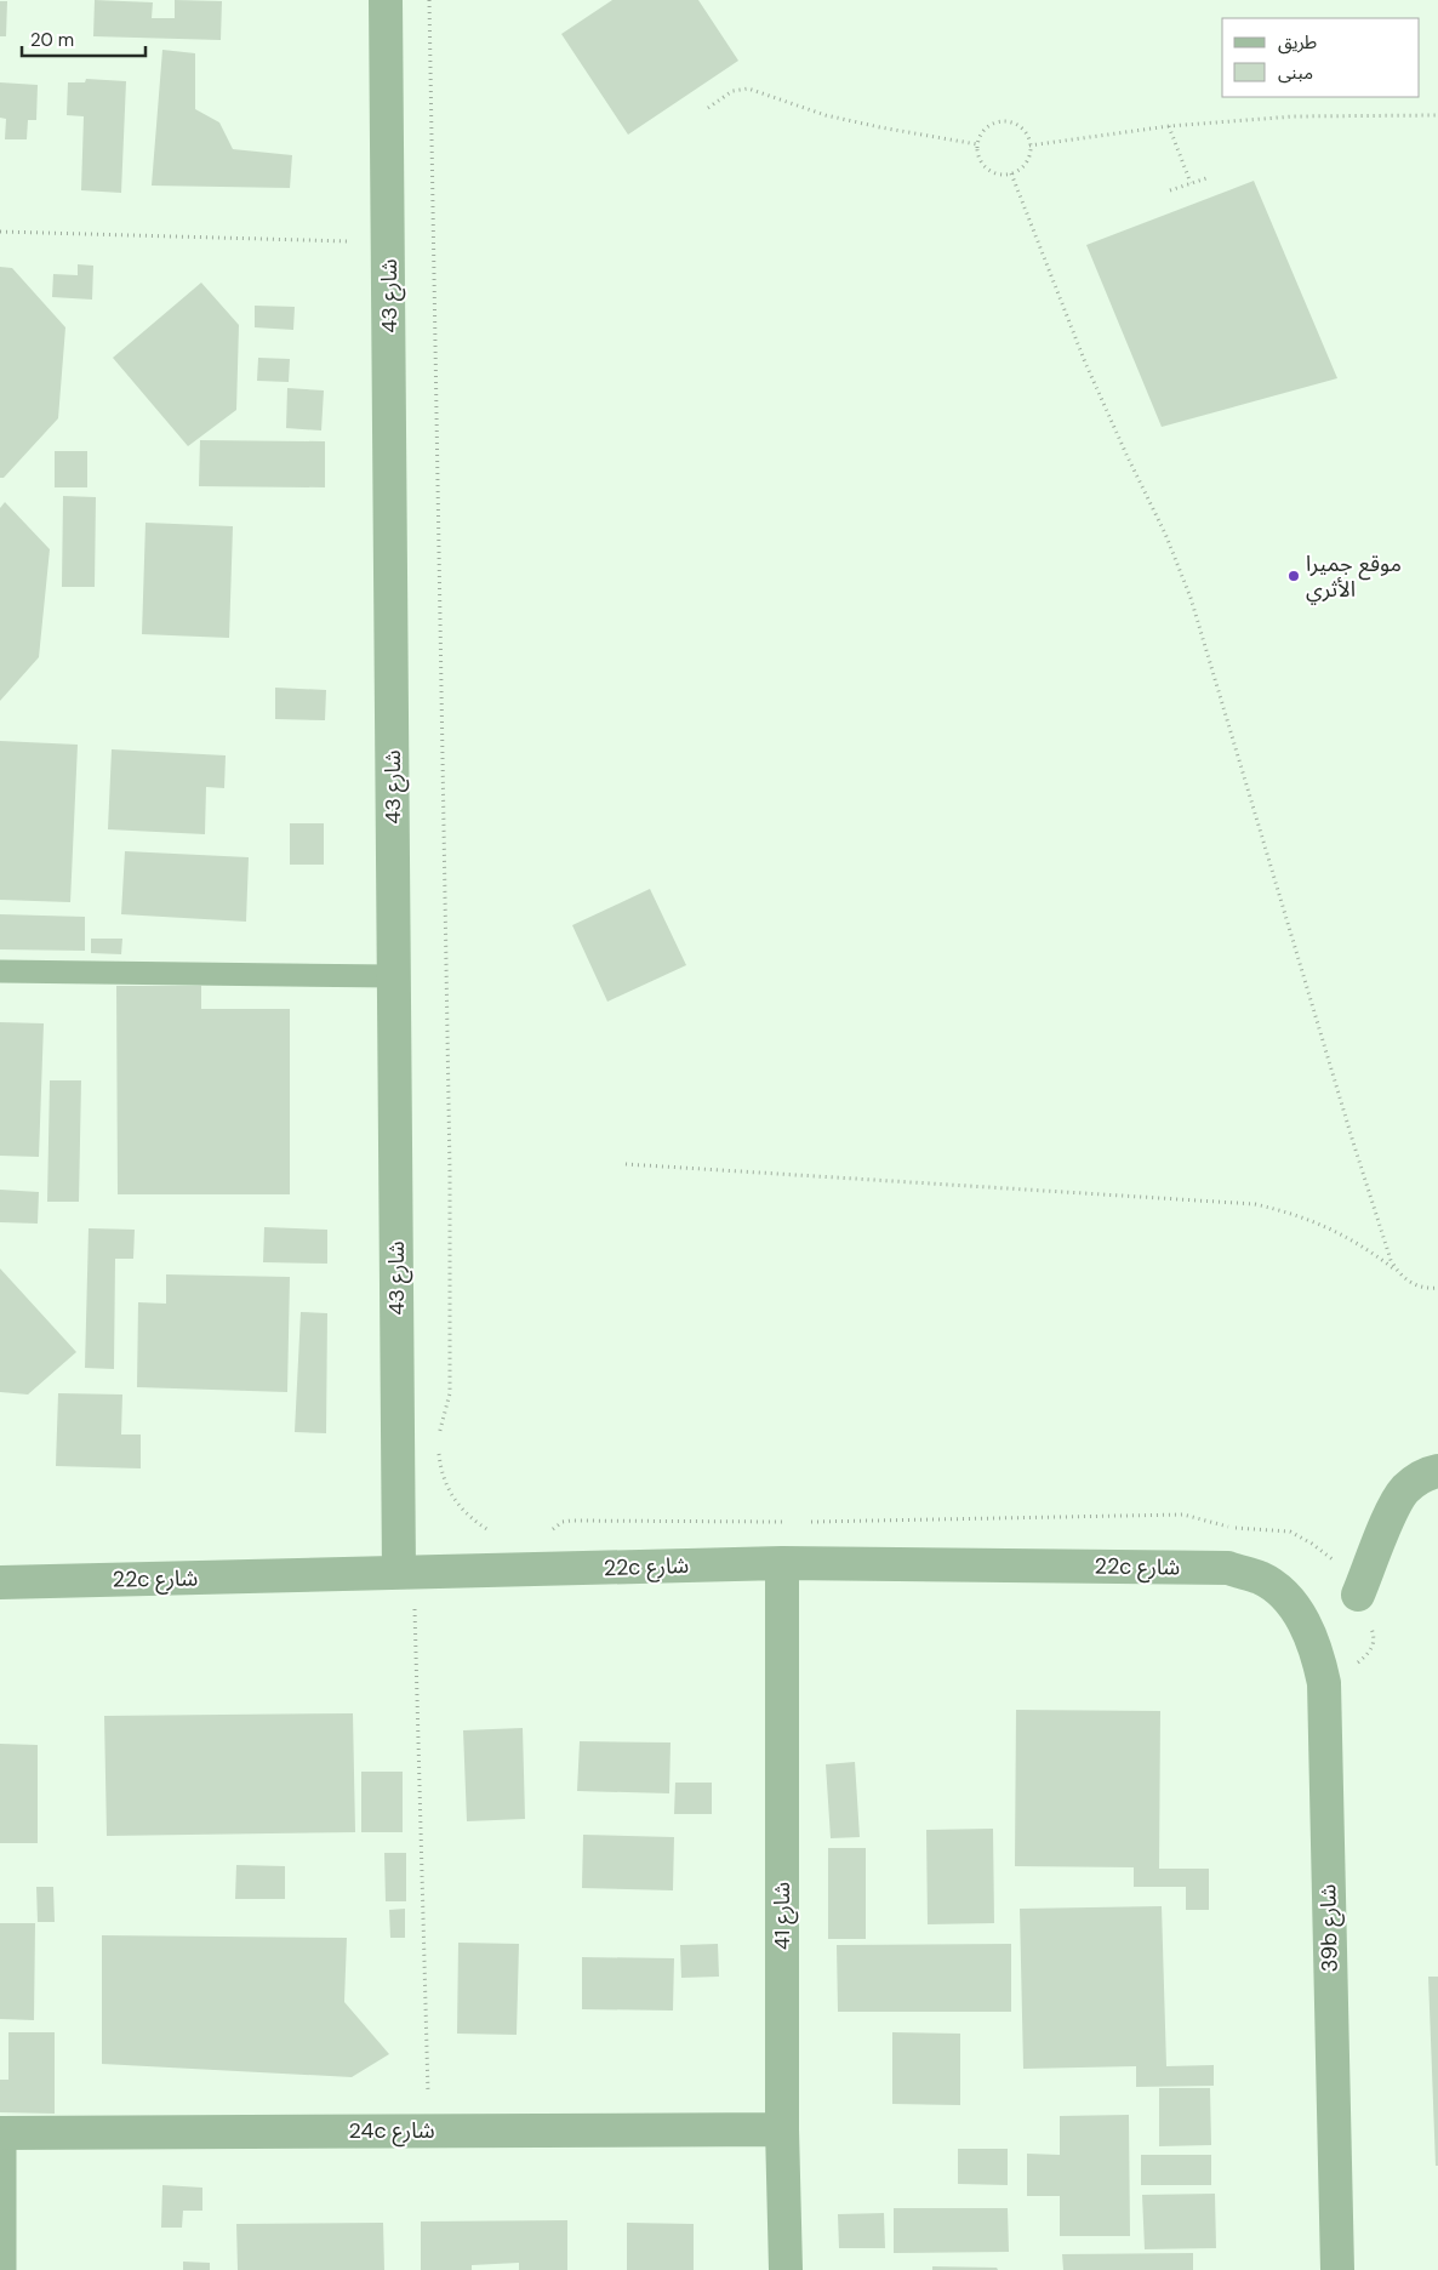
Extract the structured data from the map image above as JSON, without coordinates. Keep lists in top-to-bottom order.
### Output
{
  "streets": {
    "street": [
      "شارع 43",
      "22c شارع",
      "شارع 41",
      "39b شارع",
      "24c شارع"
    ]
  },
  "crossings": [
    ["شارع 43", "22c شارع"],
    ["22c شارع", "شارع 41"],
    ["22c شارع", "39b شارع"],
    ["شارع 41", "24c شارع"]
  ],
  "places": ["موقع جميرا الأثري"],
  "legend": ["طريق", "مبنى"],
  "scale_bar": "20 m"
}
